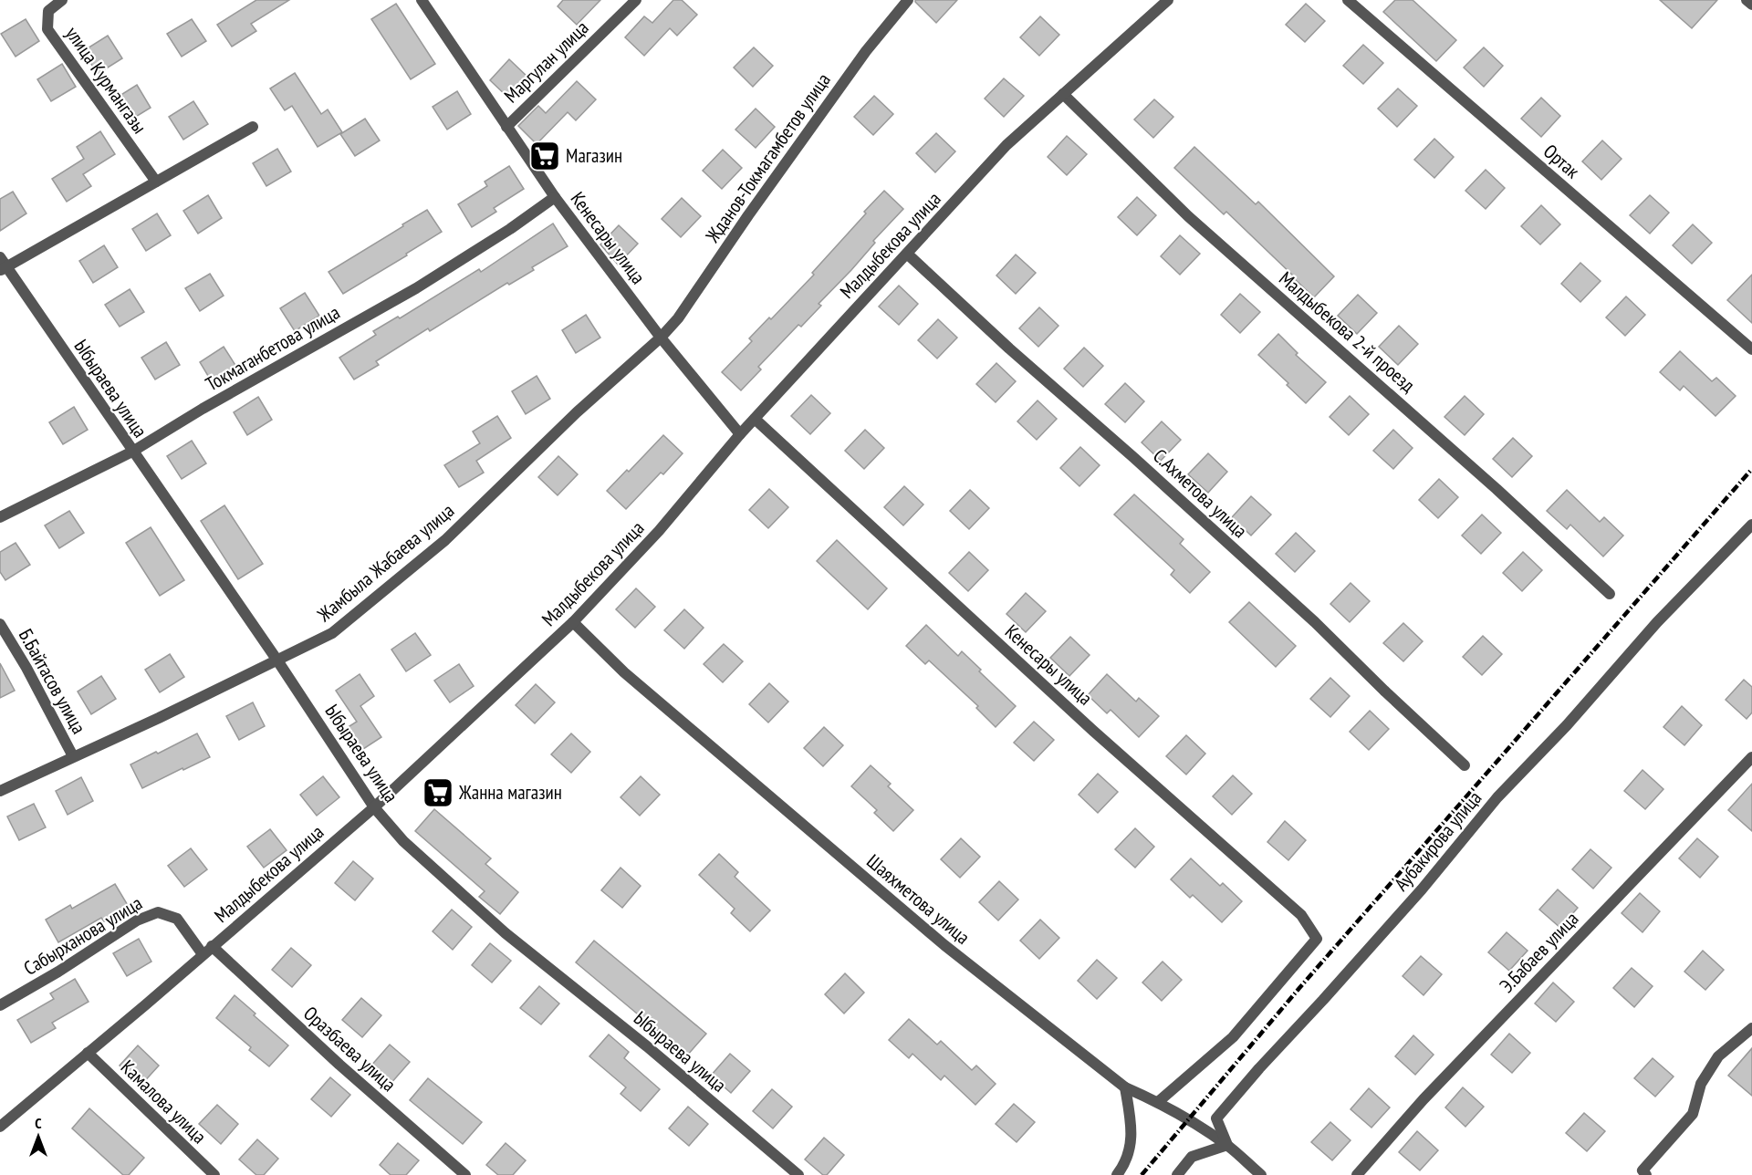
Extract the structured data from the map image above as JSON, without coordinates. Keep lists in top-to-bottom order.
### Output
{
  "streets": {
    "street": [
      "Маргулан улица",
      "улица Курмангазы",
      "Жданов-Токмагамбетов улица",
      "Ортак",
      "Кенесары улица",
      "Малдыбекова улица",
      "Малдыбекова 2-й проезд",
      "Токмаганбетова улица",
      "Ыбыраева улица",
      "С.Ахметова улица",
      "Жамбыла Жабаева улица",
      "Б.Байтасов улица",
      "Аубакирова улица",
      "Шаяхметова улица",
      "Сабырханова улица",
      "Э.Бабаев улица",
      "Оразбаева улица",
      "Камалова улица"
    ]
  },
  "crossings": [
    ["Маргулан улица", "Кенесары улица"],
    ["Жданов-Токмагамбетов улица", "Кенесары улица"],
    ["Жданов-Токмагамбетов улица", "Жамбыла Жабаева улица"],
    ["Кенесары улица", "Малдыбекова улица"],
    ["Кенесары улица", "Токмаганбетова улица"],
    ["Кенесары улица", "Жамбыла Жабаева улица"],
    ["Кенесары улица", "Шаяхметова улица"],
    ["Малдыбекова улица", "Малдыбекова 2-й проезд"],
    ["Малдыбекова улица", "Ыбыраева улица"],
    ["Малдыбекова улица", "С.Ахметова улица"],
    ["Малдыбекова улица", "Шаяхметова улица"],
    ["Малдыбекова улица", "Сабырханова улица"],
    ["Малдыбекова улица", "Оразбаева улица"],
    ["Малдыбекова улица", "Камалова улица"],
    ["Токмаганбетова улица", "Ыбыраева улица"],
    ["Ыбыраева улица", "Жамбыла Жабаева улица"],
    ["Жамбыла Жабаева улица", "Б.Байтасов улица"],
    ["Аубакирова улица", "Шаяхметова улица"]
  ],
  "places": {
    "supermarket": ["Магазин", "Жанна магазин"]
  },
  "north": "top"
}
